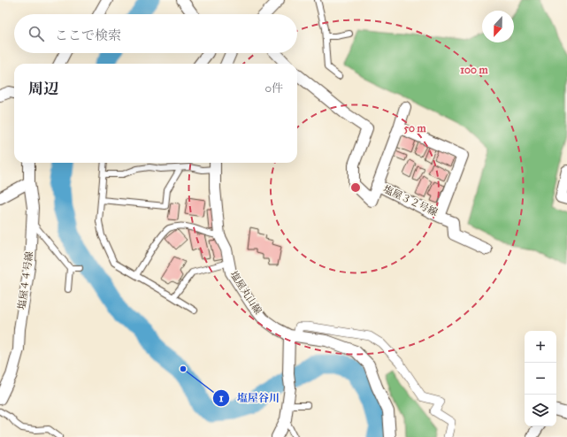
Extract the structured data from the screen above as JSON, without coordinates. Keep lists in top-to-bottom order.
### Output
{
  "streets": {
    "street": ["塩屋３２号線", "塩屋４４号線", "塩屋丸山線"]
  },
  "places": ["塩屋谷川"],
  "north": "bottom",
  "page": {
    "search": "ここで検索",
    "heading": ["周辺", "0件"],
    "map_buttons": ["+", "−"]
  },
  "rings": ["100 m", "50 m"]
}
